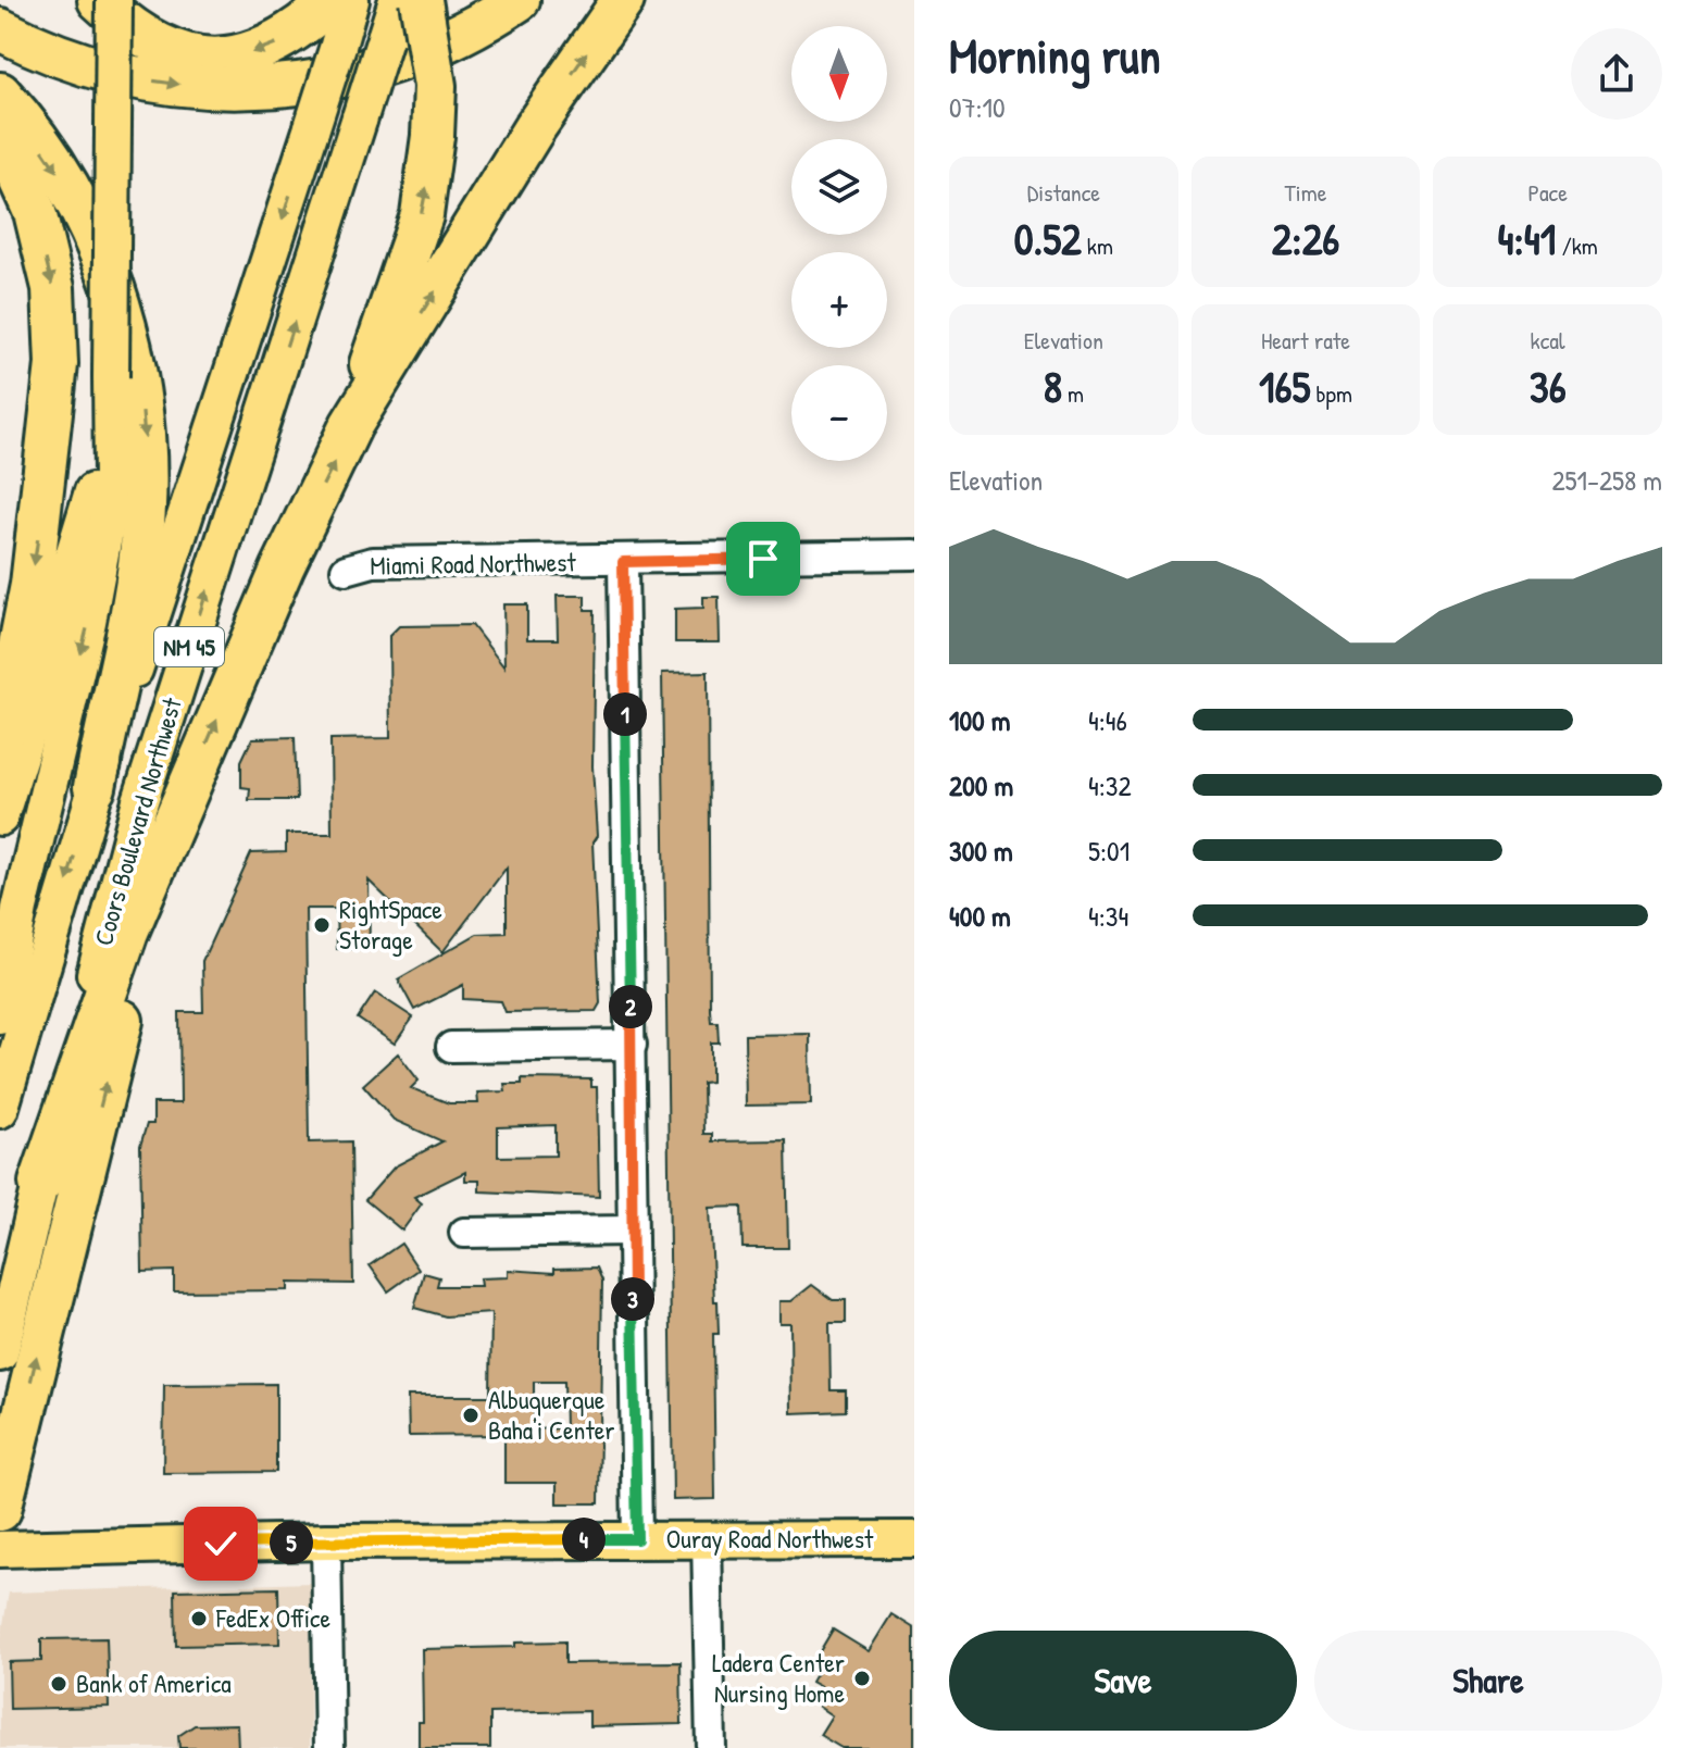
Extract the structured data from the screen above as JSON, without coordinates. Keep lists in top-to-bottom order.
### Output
{
  "streets": {
    "main road": ["NM 45", "Coors Boulevard Northwest", "Ouray Road Northwest"],
    "street": ["Miami Road Northwest"]
  },
  "places": [
    "RightSpace Storage",
    "Albuquerque Baha'i Center",
    "FedEx Office",
    "Ladera Center Nursing Home",
    "Bank of America"
  ],
  "north": "bottom",
  "page": {
    "heading": ["Morning run", "07:10"],
    "map_buttons": ["+", "−"],
    "stats": [
      ["Distance", "0.52 km"],
      ["Time", "2:26"],
      ["Pace", "4:41 /km"],
      ["Elevation", "8 m"],
      ["Heart rate", "165 bpm"],
      ["kcal", "36"]
    ],
    "chart": ["Elevation", "251–258 m"],
    "list": [
      {
        "name": "100 m",
        "note": "4:46"
      },
      {
        "name": "200 m",
        "note": "4:32"
      },
      {
        "name": "300 m",
        "note": "5:01"
      },
      {
        "name": "400 m",
        "note": "4:34"
      }
    ],
    "pins": [
      "1",
      "2",
      "3",
      "4",
      "5"
    ],
    "buttons": ["Save", "Share"]
  }
}
